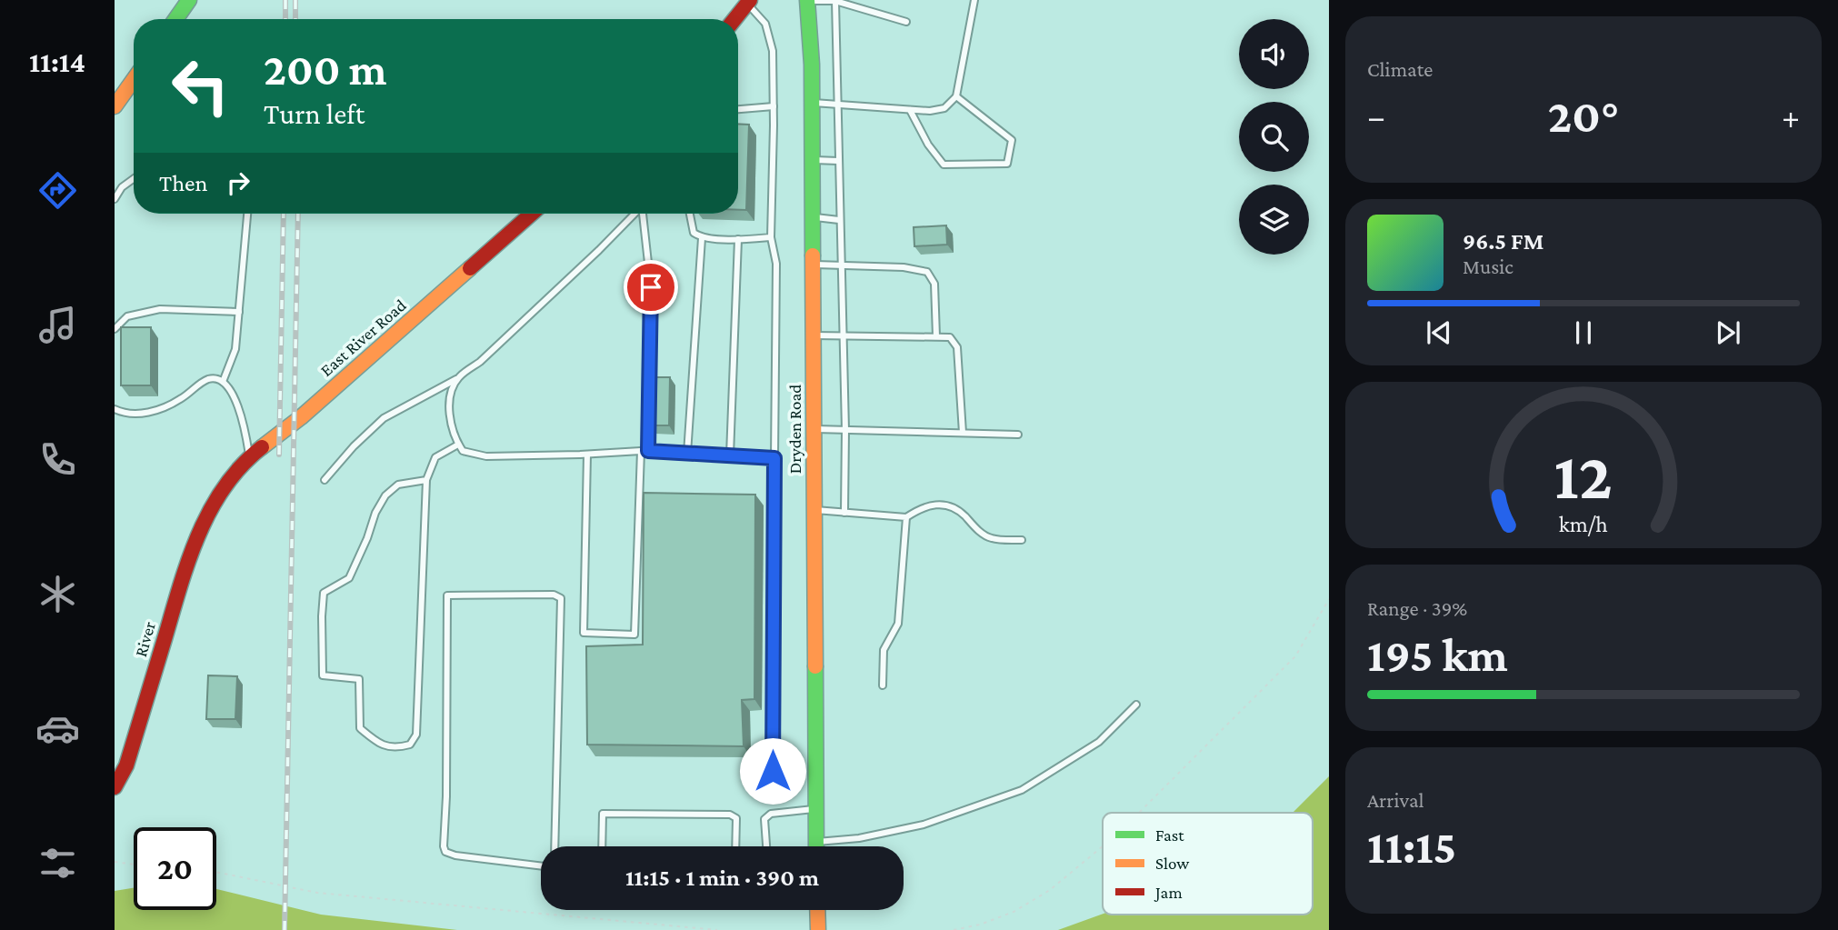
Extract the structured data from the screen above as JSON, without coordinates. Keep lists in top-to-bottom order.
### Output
{
  "streets": {
    "main road": ["East River Road", "Dryden Road", "River"]
  },
  "crossings": [
    ["East River Road", "River"]
  ],
  "legend": ["Fast", "Slow", "Jam"],
  "page": {
    "tabs": "11:14",
    "tile": [
      "Climate",
      ["Range · 39%", "195 km"],
      ["Arrival", "11:15"]
    ],
    "turn": ["200 m", "Turn left"],
    "heat": ["−", "20°", "+"],
    "then": "Then",
    "song": ["96.5 FM", "Music"],
    "limit": "20",
    "trip": "11:15 · 1 min · 390 m",
    "gauge": ["12", "km/h"]
  }
}
